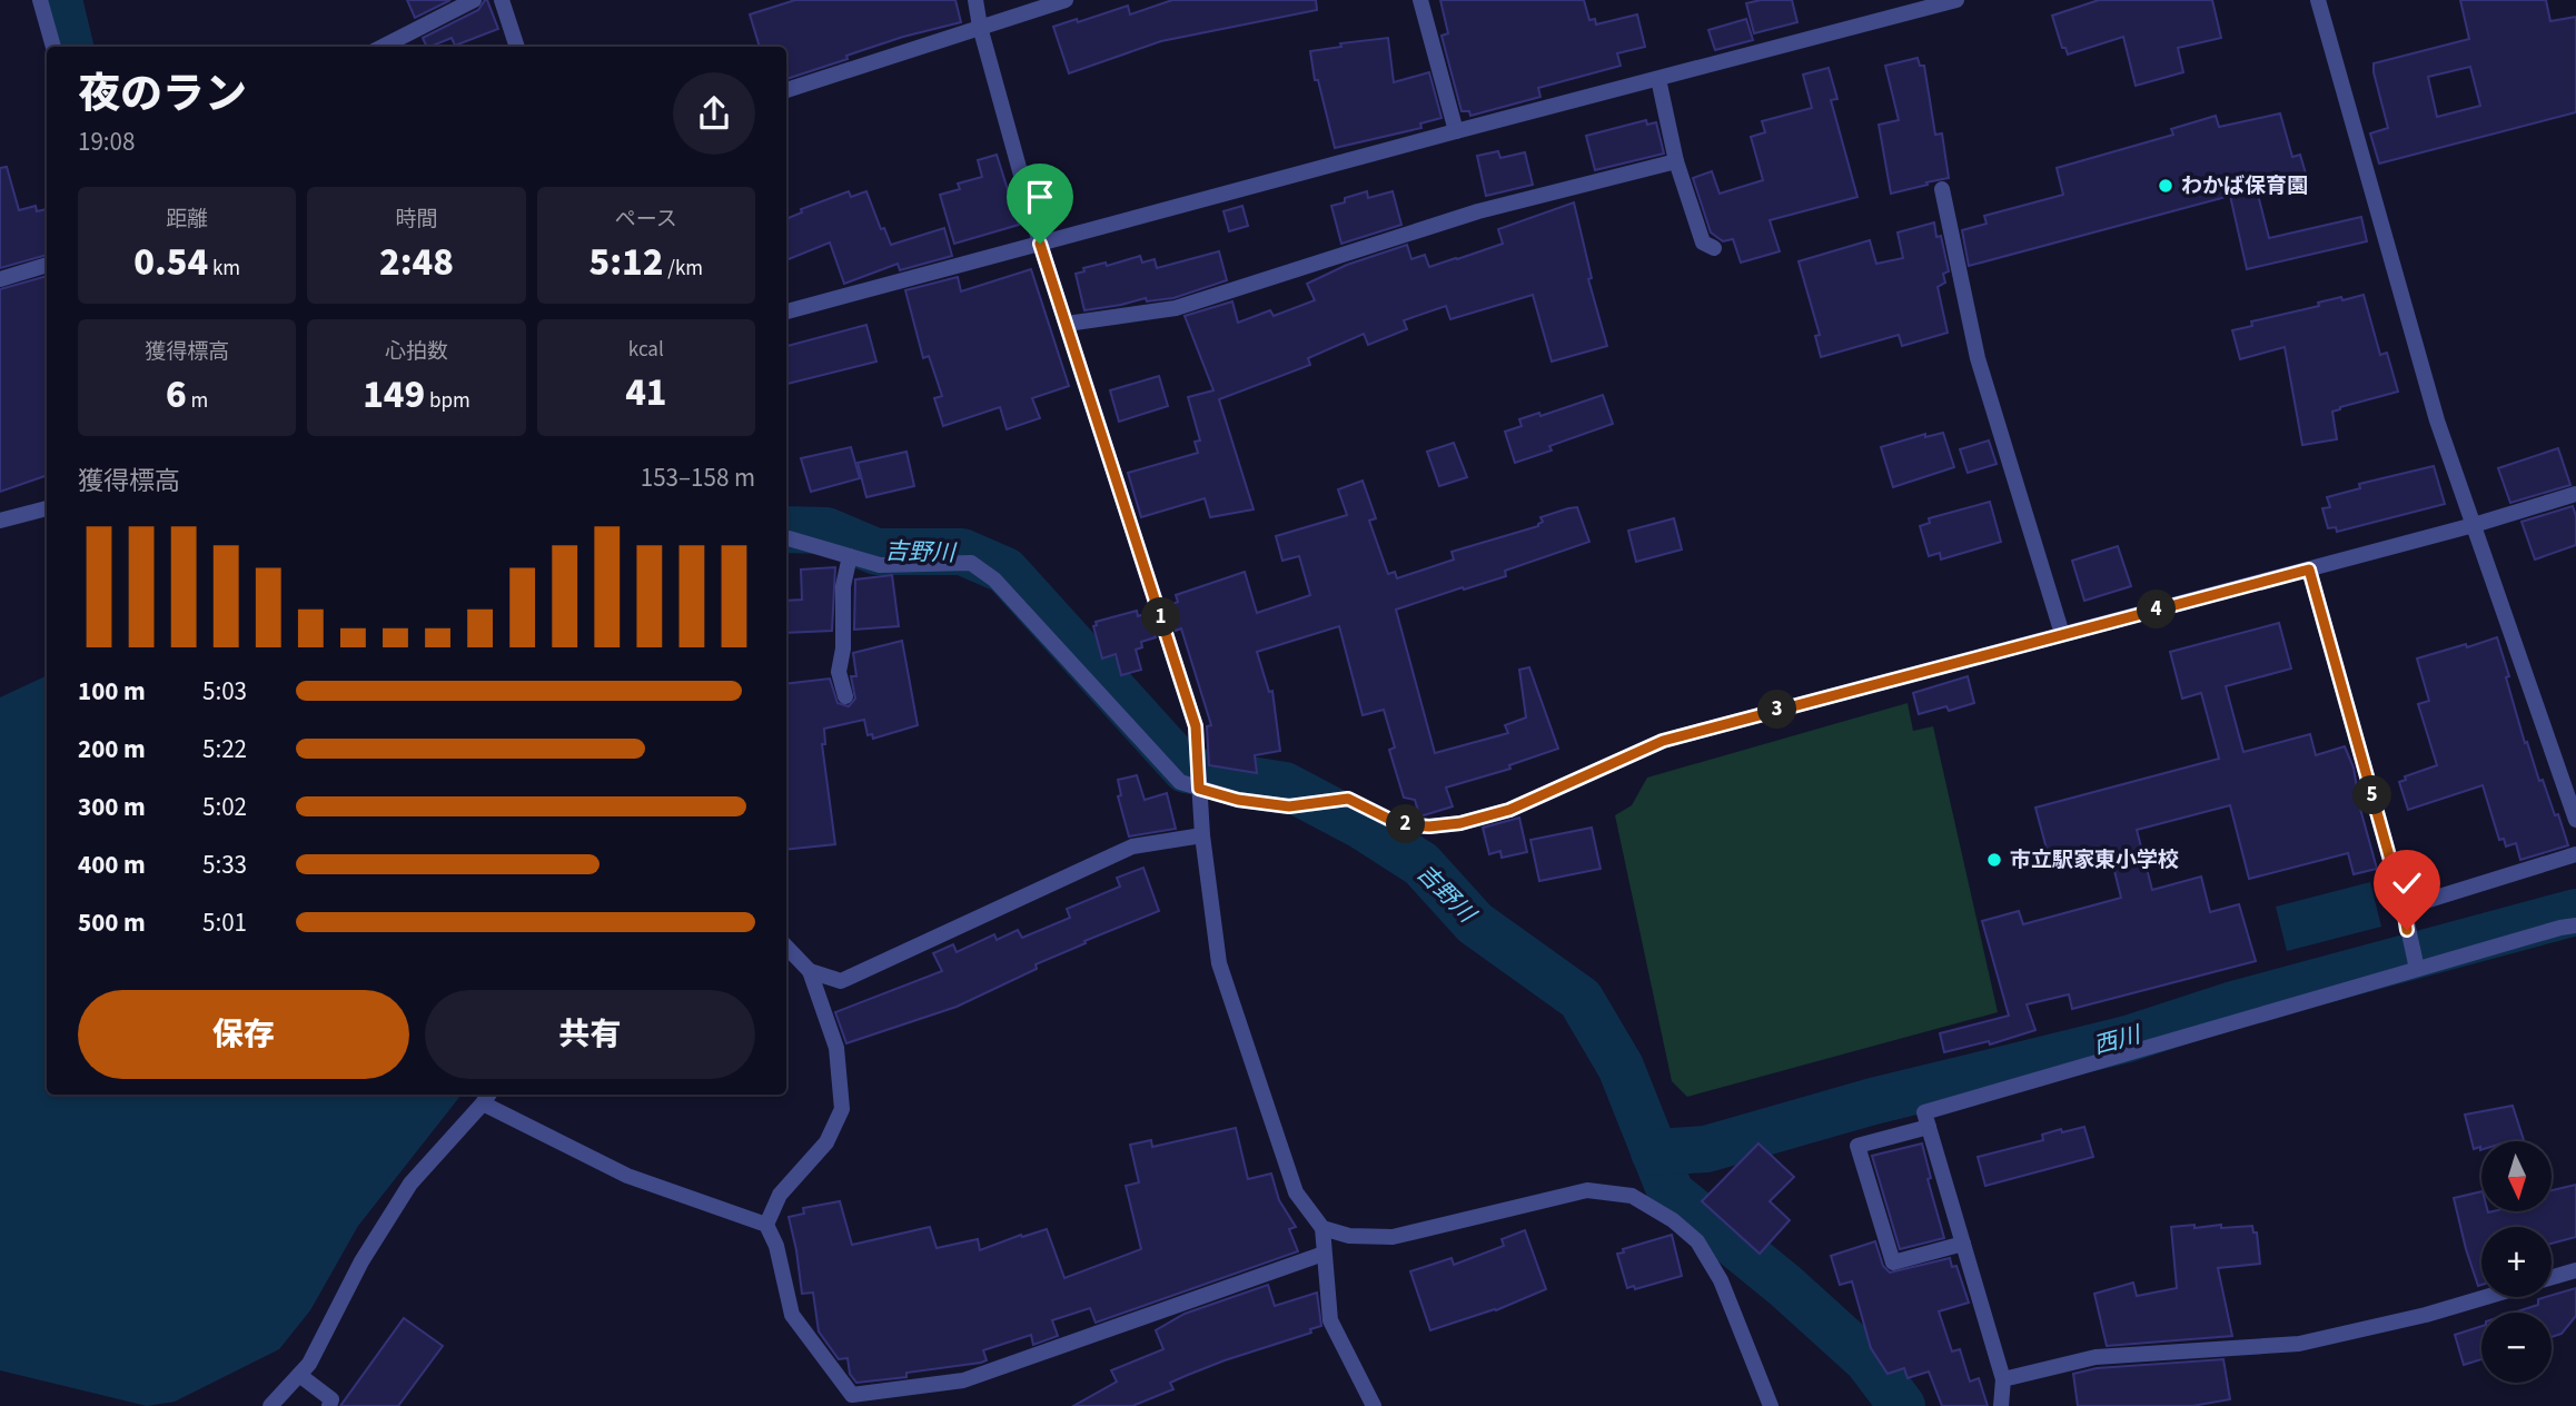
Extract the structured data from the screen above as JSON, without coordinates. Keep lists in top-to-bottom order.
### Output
{
  "water": ["吉野川", "西川"],
  "places": ["わかば保育園", "市立駅家東小学校"],
  "north": "bottom",
  "page": {
    "heading": ["夜のラン", "19:08"],
    "stats": [
      ["距離", "0.54 km"],
      ["時間", "2:48"],
      ["ペース", "5:12 /km"],
      ["獲得標高", "6 m"],
      ["心拍数", "149 bpm"],
      ["kcal", "41"]
    ],
    "chart": ["獲得標高", "153–158 m"],
    "pins": [
      "4",
      "1",
      "3",
      "5",
      "2"
    ],
    "list": [
      {
        "name": "100 m",
        "note": "5:03"
      },
      {
        "name": "200 m",
        "note": "5:22"
      },
      {
        "name": "300 m",
        "note": "5:02"
      },
      {
        "name": "400 m",
        "note": "5:33"
      },
      {
        "name": "500 m",
        "note": "5:01"
      }
    ],
    "buttons": ["保存", "共有"],
    "map_buttons": ["+", "−"]
  }
}
